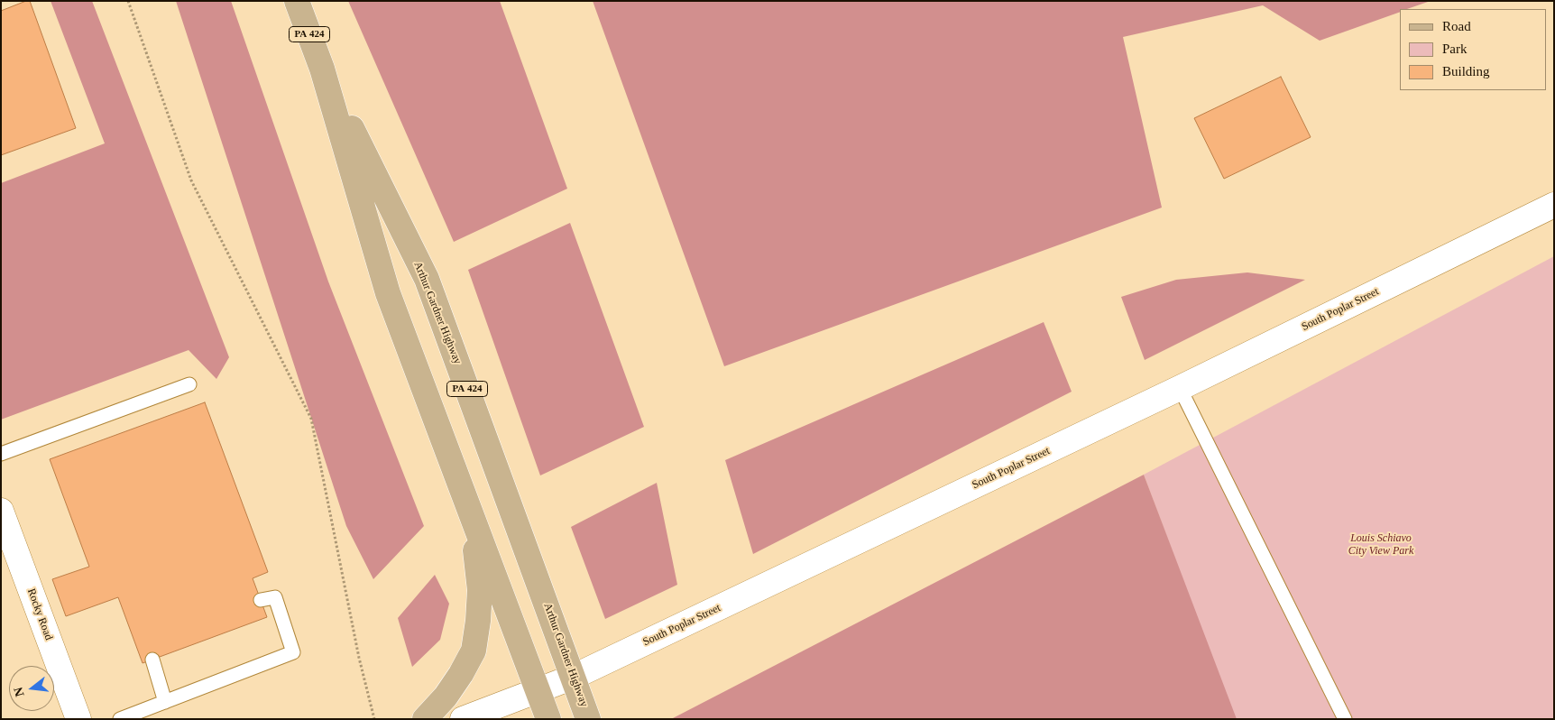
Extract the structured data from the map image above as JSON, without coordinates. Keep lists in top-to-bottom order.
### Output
{
  "streets": {
    "main road": ["PA 424", "Arthur Gardner Highway"],
    "street": ["South Poplar Street", "Rocky Road"]
  },
  "crossings": [
    ["South Poplar Street", "Arthur Gardner Highway"]
  ],
  "parks": ["Louis Schiavo City View Park"],
  "legend": ["Road", "Park", "Building"],
  "north": "left"
}
